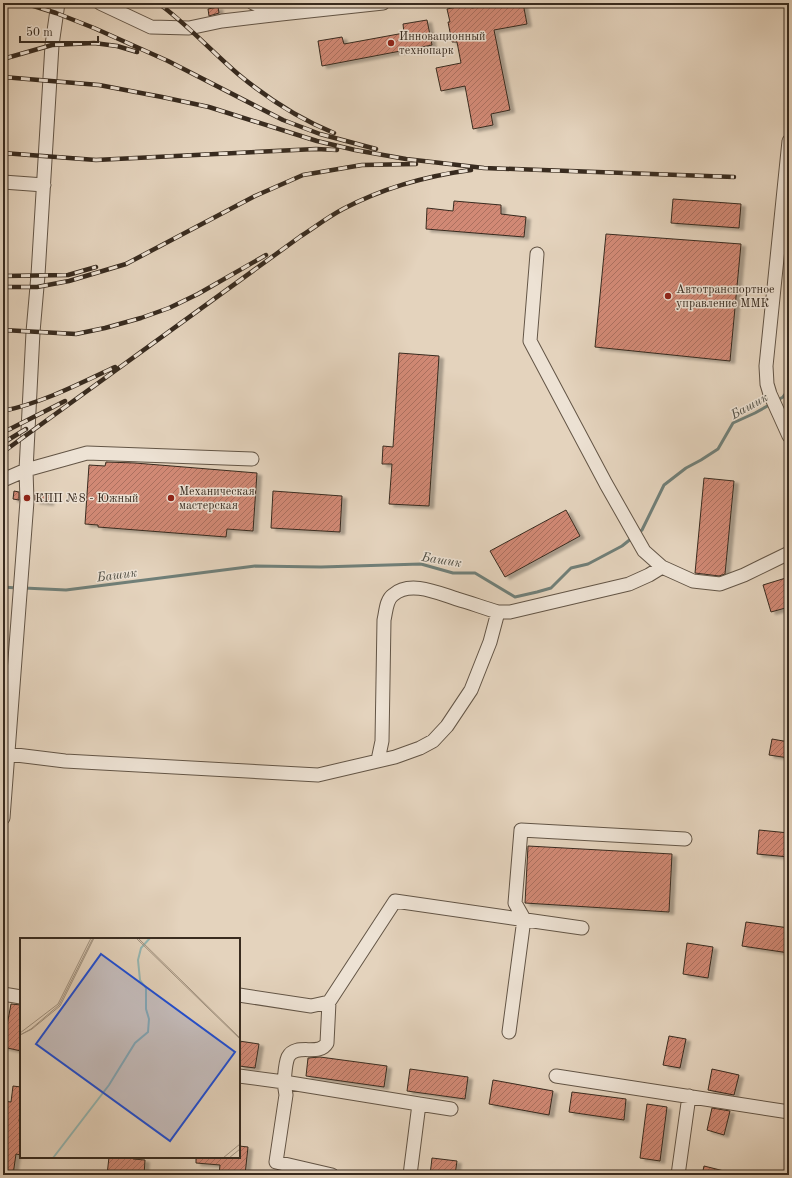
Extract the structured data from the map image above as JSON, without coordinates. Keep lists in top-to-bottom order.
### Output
{
  "water": ["Башик"],
  "places": [
    "Инновационный технопарк",
    "Автотранспортное управление ММК",
    "КПП №8 - Южный",
    "Механическая мастерская"
  ],
  "scale_bar": "50 m"
}
